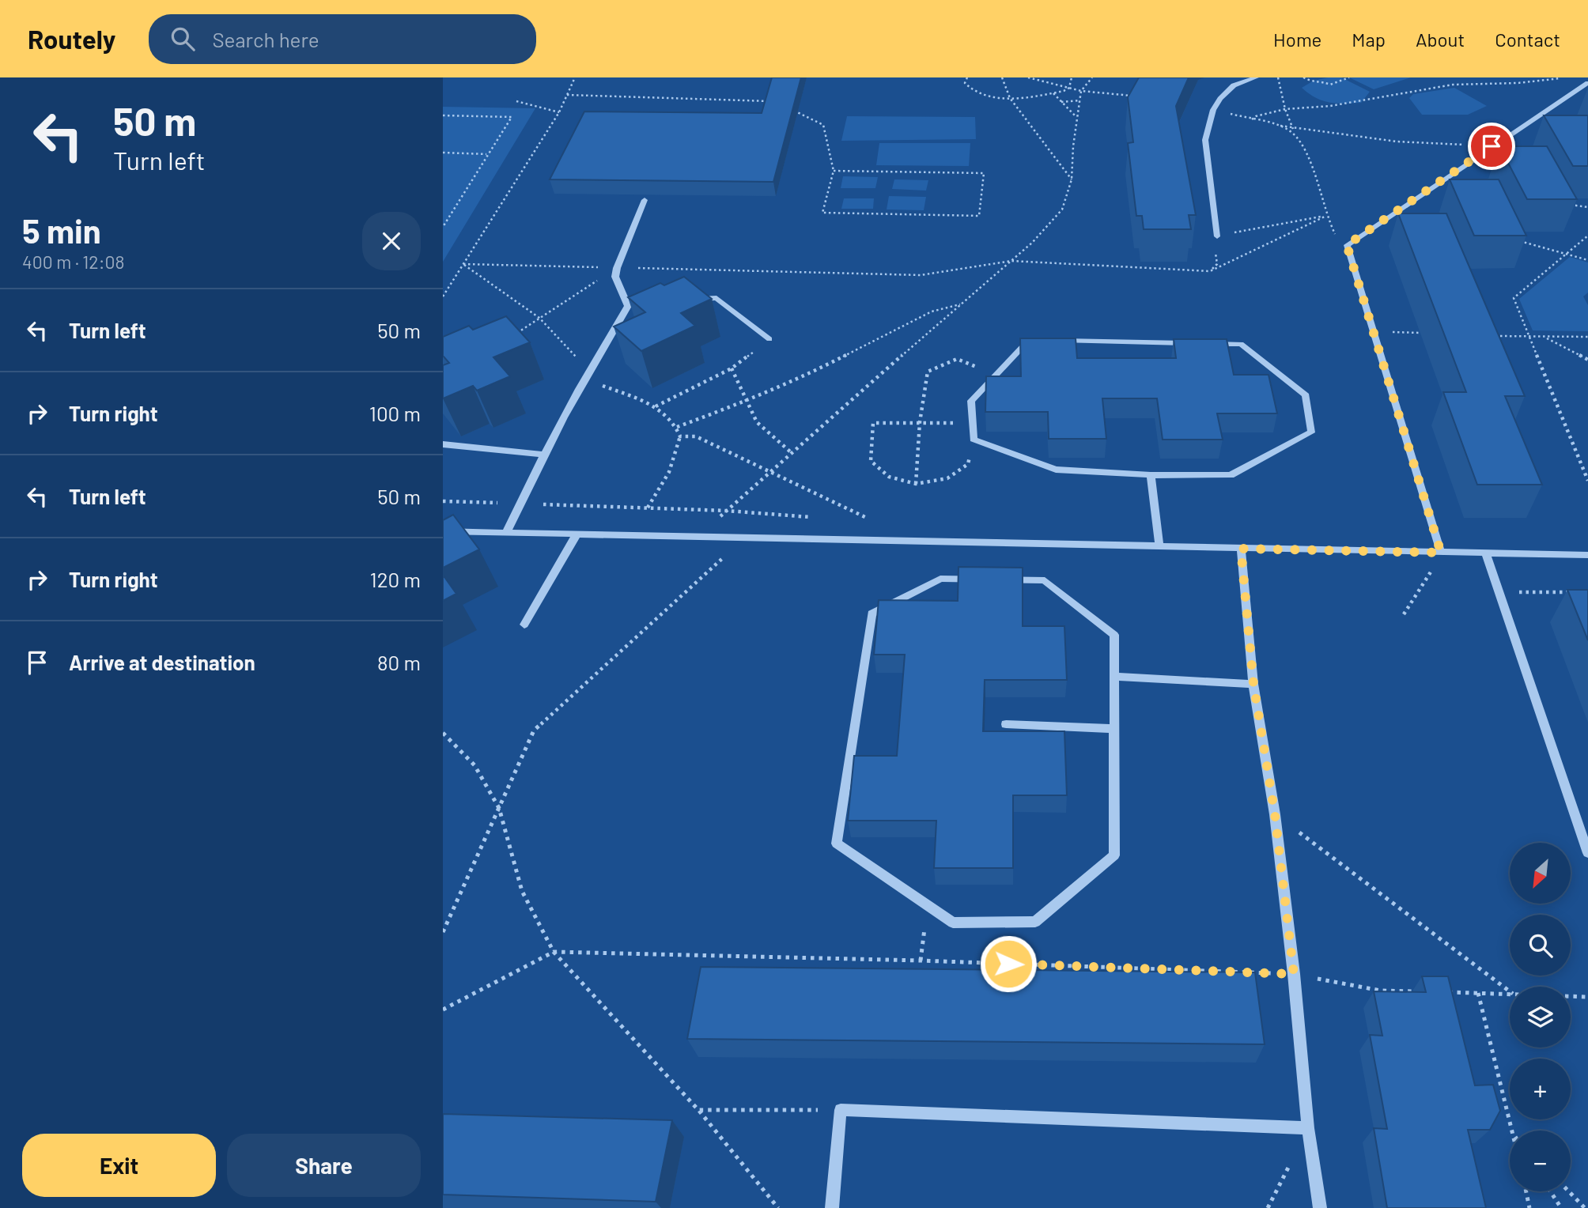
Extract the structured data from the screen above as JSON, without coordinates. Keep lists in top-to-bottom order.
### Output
{
  "north": "bottom left",
  "page": {
    "header": "Routely",
    "search": "Search here",
    "nav": [
      "Home",
      "Map",
      "About",
      "Contact"
    ],
    "turn": ["50 m", "Turn left"],
    "heading": ["5 min", "400 m · 12:08"],
    "list": [
      {
        "name": "Turn left",
        "value": "50 m"
      },
      {
        "name": "Turn right",
        "value": "100 m"
      },
      {
        "name": "Turn left",
        "value": "50 m"
      },
      {
        "name": "Turn right",
        "value": "120 m"
      },
      {
        "name": "Arrive at destination",
        "value": "80 m"
      }
    ],
    "map_buttons": ["+", "−"],
    "buttons": ["Exit", "Share"]
  }
}
